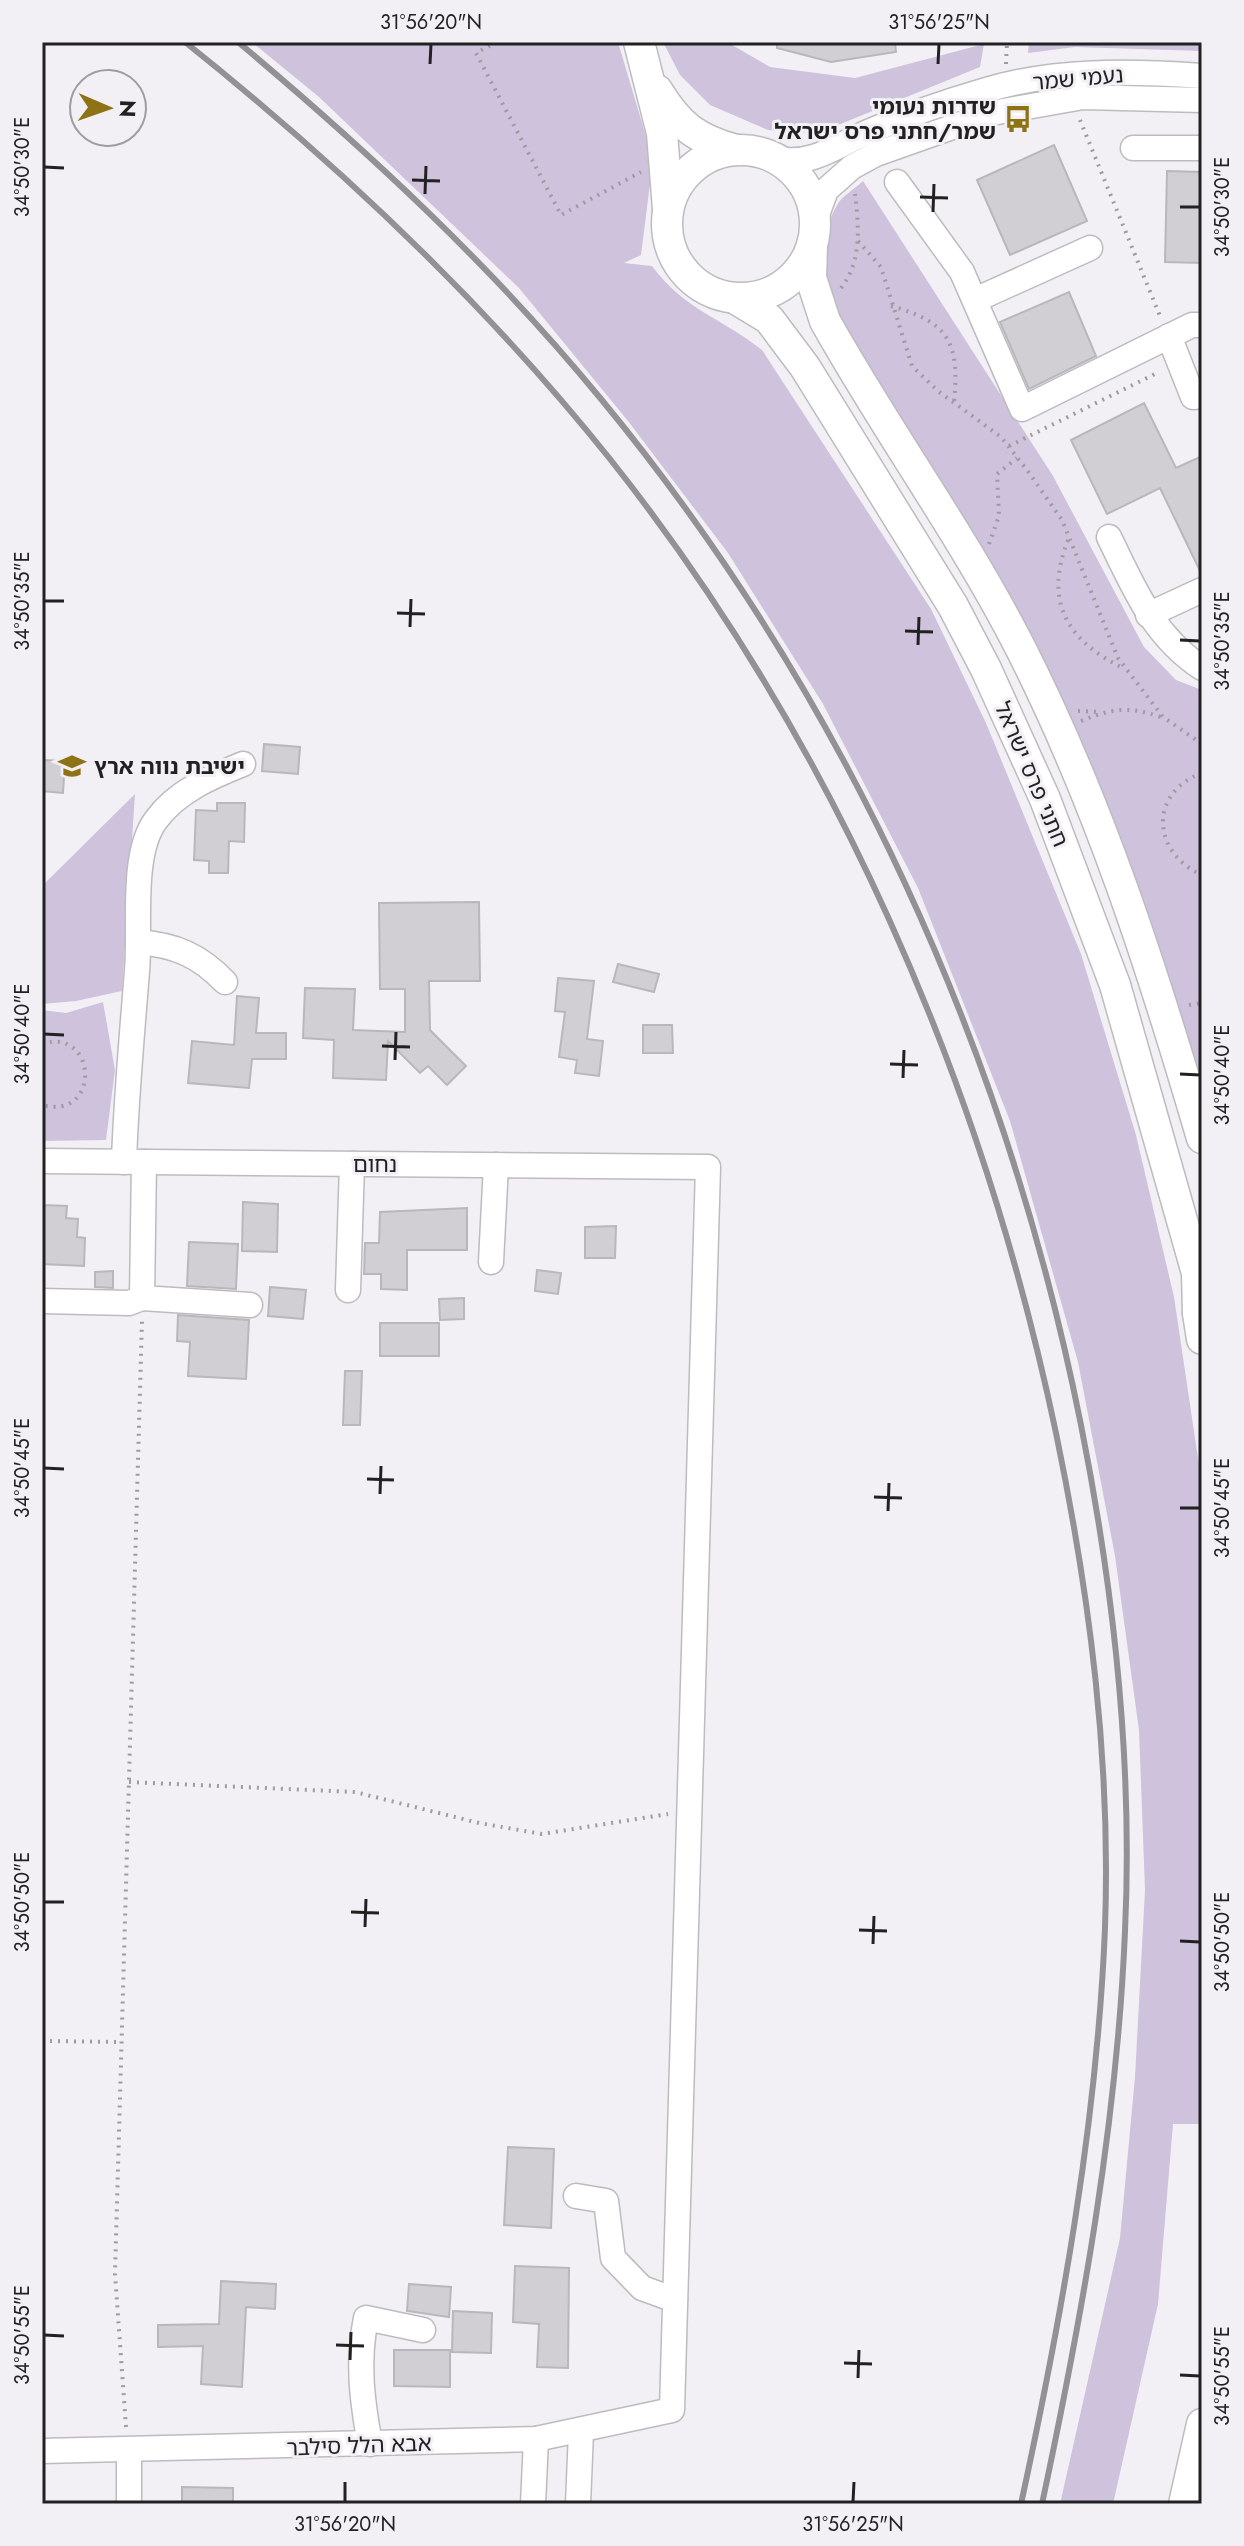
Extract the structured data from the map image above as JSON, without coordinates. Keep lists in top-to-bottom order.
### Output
{
  "streets": {
    "main road": ["חתני פרס ישראל"],
    "street": ["נעמי שמר", "נחום", "אבא הלל סילבר"]
  },
  "crossings": [
    ["נעמי שמר", "חתני פרס ישראל"]
  ],
  "places": {
    "bus stop": ["שדרות נעומי שמר/חתני פרס ישראל"],
    "school or university": ["ישיבת נווה ארץ"]
  },
  "north": "right",
  "coordinates": [
    "31°56'20\"N",
    "31°56'25\"N",
    "34°50'30\"E",
    "34°50'35\"E",
    "34°50'40\"E",
    "34°50'45\"E",
    "34°50'50\"E",
    "34°50'55\"E"
  ]
}
